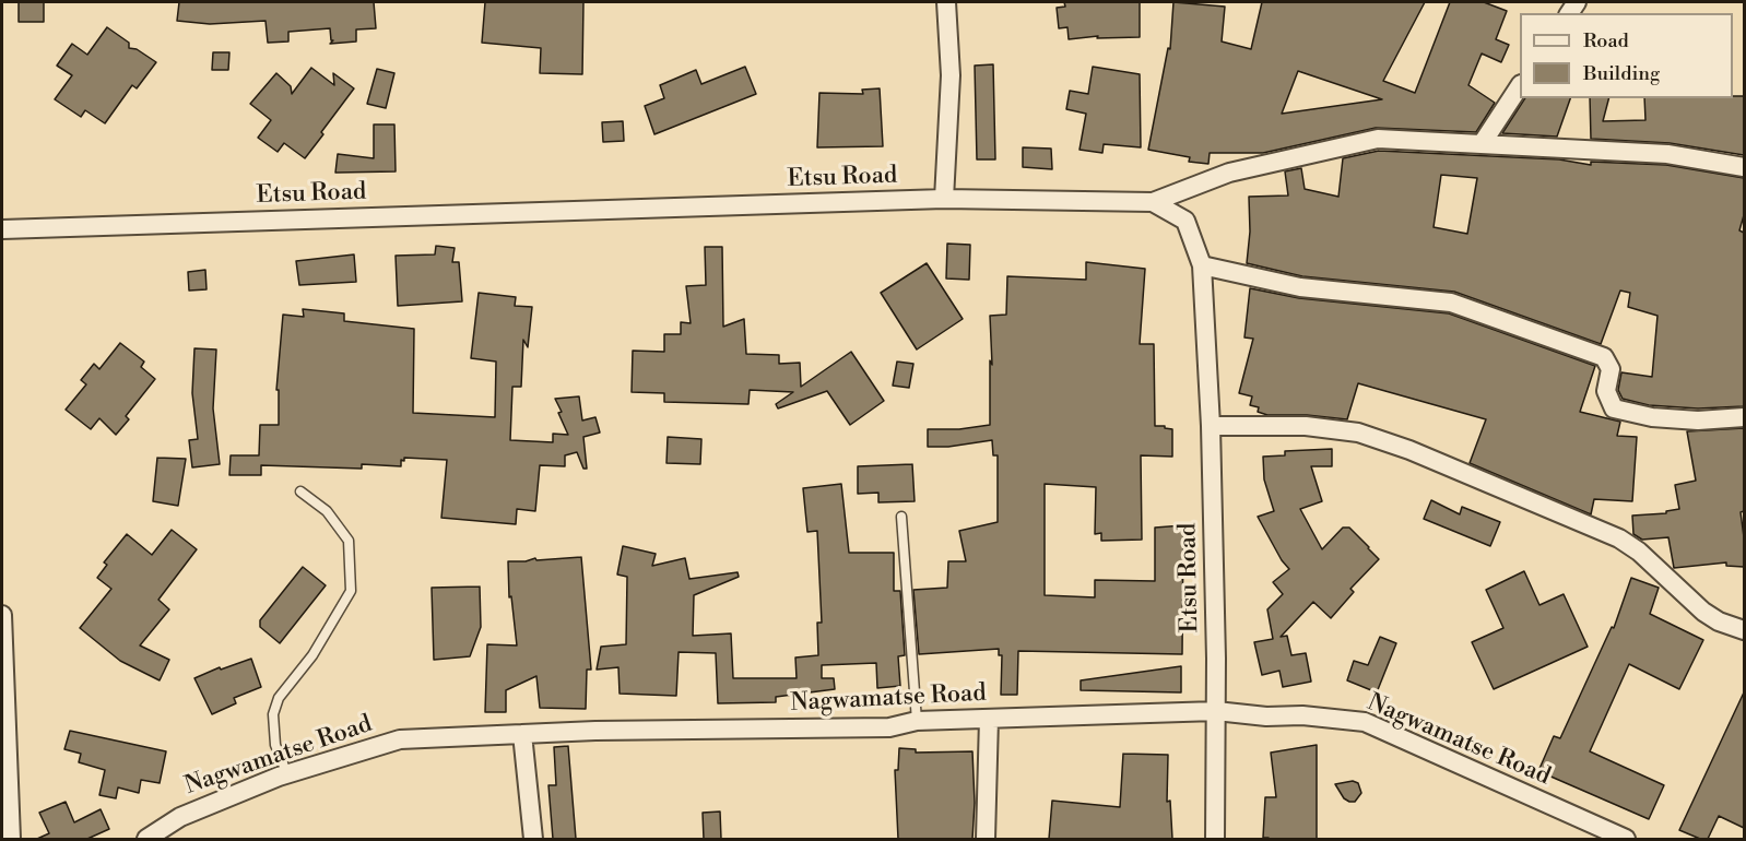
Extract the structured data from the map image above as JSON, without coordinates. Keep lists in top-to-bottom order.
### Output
{
  "streets": {
    "street": ["Etsu Road", "Nagwamatse Road"]
  },
  "crossings": [
    ["Etsu Road", "Nagwamatse Road"]
  ],
  "legend": ["Road", "Building"]
}
